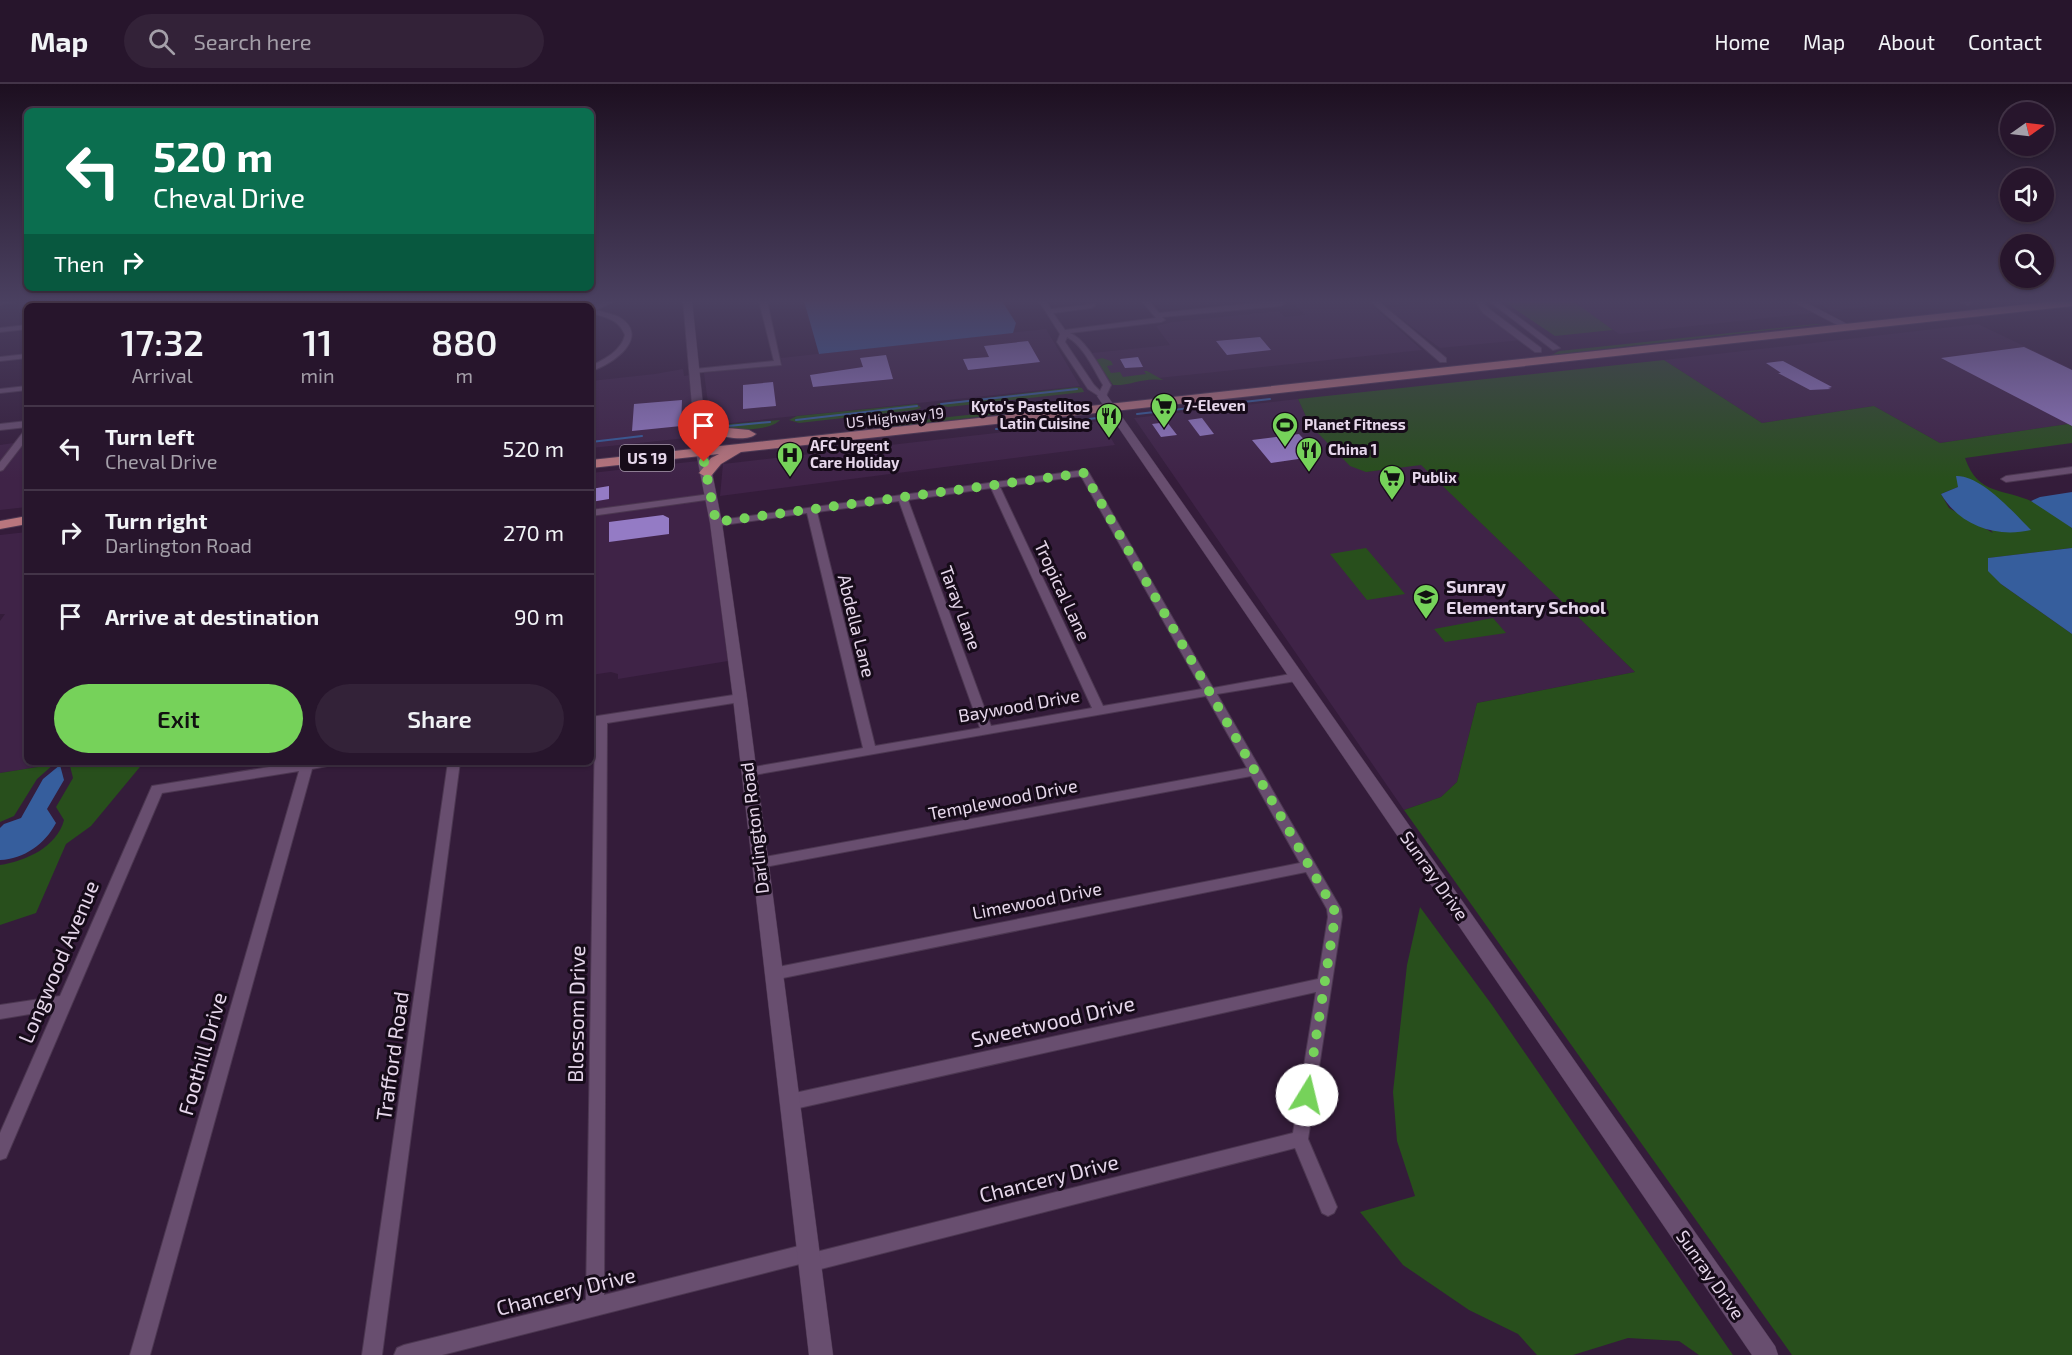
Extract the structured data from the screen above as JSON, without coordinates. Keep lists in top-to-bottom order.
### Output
{
  "streets": {
    "highway": ["US Highway 19", "US 19"],
    "street": [
      "Tropical Lane",
      "Taray Lane",
      "Abdella Lane",
      "Baywood Drive",
      "Templewood Drive",
      "Darlington Road",
      "Sunray Drive",
      "Limewood Drive",
      "Longwood Avenue",
      "Blossom Drive",
      "Sweetwood Drive",
      "Foothill Drive",
      "Trafford Road",
      "Chancery Drive"
    ]
  },
  "crossings": [
    ["US Highway 19", "Darlington Road"],
    ["US Highway 19", "Sunray Drive"],
    ["Tropical Lane", "Baywood Drive"],
    ["Taray Lane", "Baywood Drive"],
    ["Abdella Lane", "Baywood Drive"],
    ["Baywood Drive", "Darlington Road"],
    ["Baywood Drive", "Sunray Drive"],
    ["Templewood Drive", "Darlington Road"],
    ["Darlington Road", "Limewood Drive"],
    ["Darlington Road", "Sweetwood Drive"],
    ["Darlington Road", "Chancery Drive"],
    ["Longwood Avenue", "Foothill Drive"],
    ["Blossom Drive", "Chancery Drive"]
  ],
  "places": {
    "supermarket": ["7-Eleven", "Publix"],
    "restaurant": ["Kyto's Pastelitos Latin Cuisine", "China 1"],
    "sports": ["Planet Fitness"],
    "hospital": ["AFC Urgent Care Holiday"],
    "school or university": ["Sunray Elementary School"]
  },
  "north": "right",
  "page": {
    "header": "Map",
    "search": "Search here",
    "nav": [
      "Home",
      "Map",
      "About",
      "Contact"
    ],
    "turn": ["520 m", "Cheval Drive"],
    "then": "Then",
    "eta": [
      "17:32",
      "Arrival",
      "11",
      "min",
      "880",
      "m"
    ],
    "list": [
      {
        "name": "Turn left",
        "note": "Cheval Drive",
        "value": "520 m"
      },
      {
        "name": "Turn right",
        "note": "Darlington Road",
        "value": "270 m"
      },
      {
        "name": "Arrive at destination",
        "value": "90 m"
      }
    ],
    "buttons": ["Exit", "Share"]
  }
}
